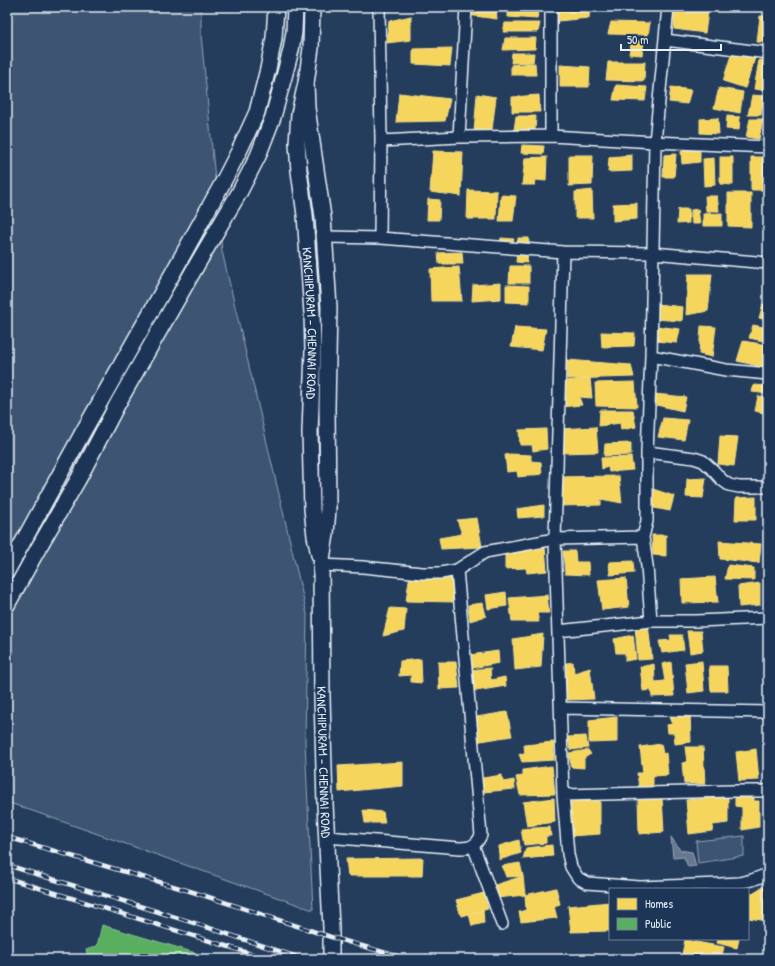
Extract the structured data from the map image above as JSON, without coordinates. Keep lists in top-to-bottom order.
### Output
{
  "streets": {
    "main road": ["KANCHIPURAM - CHENNAI ROAD"]
  },
  "legend": ["Homes", "Public"],
  "scale_bar": "50 m"
}
